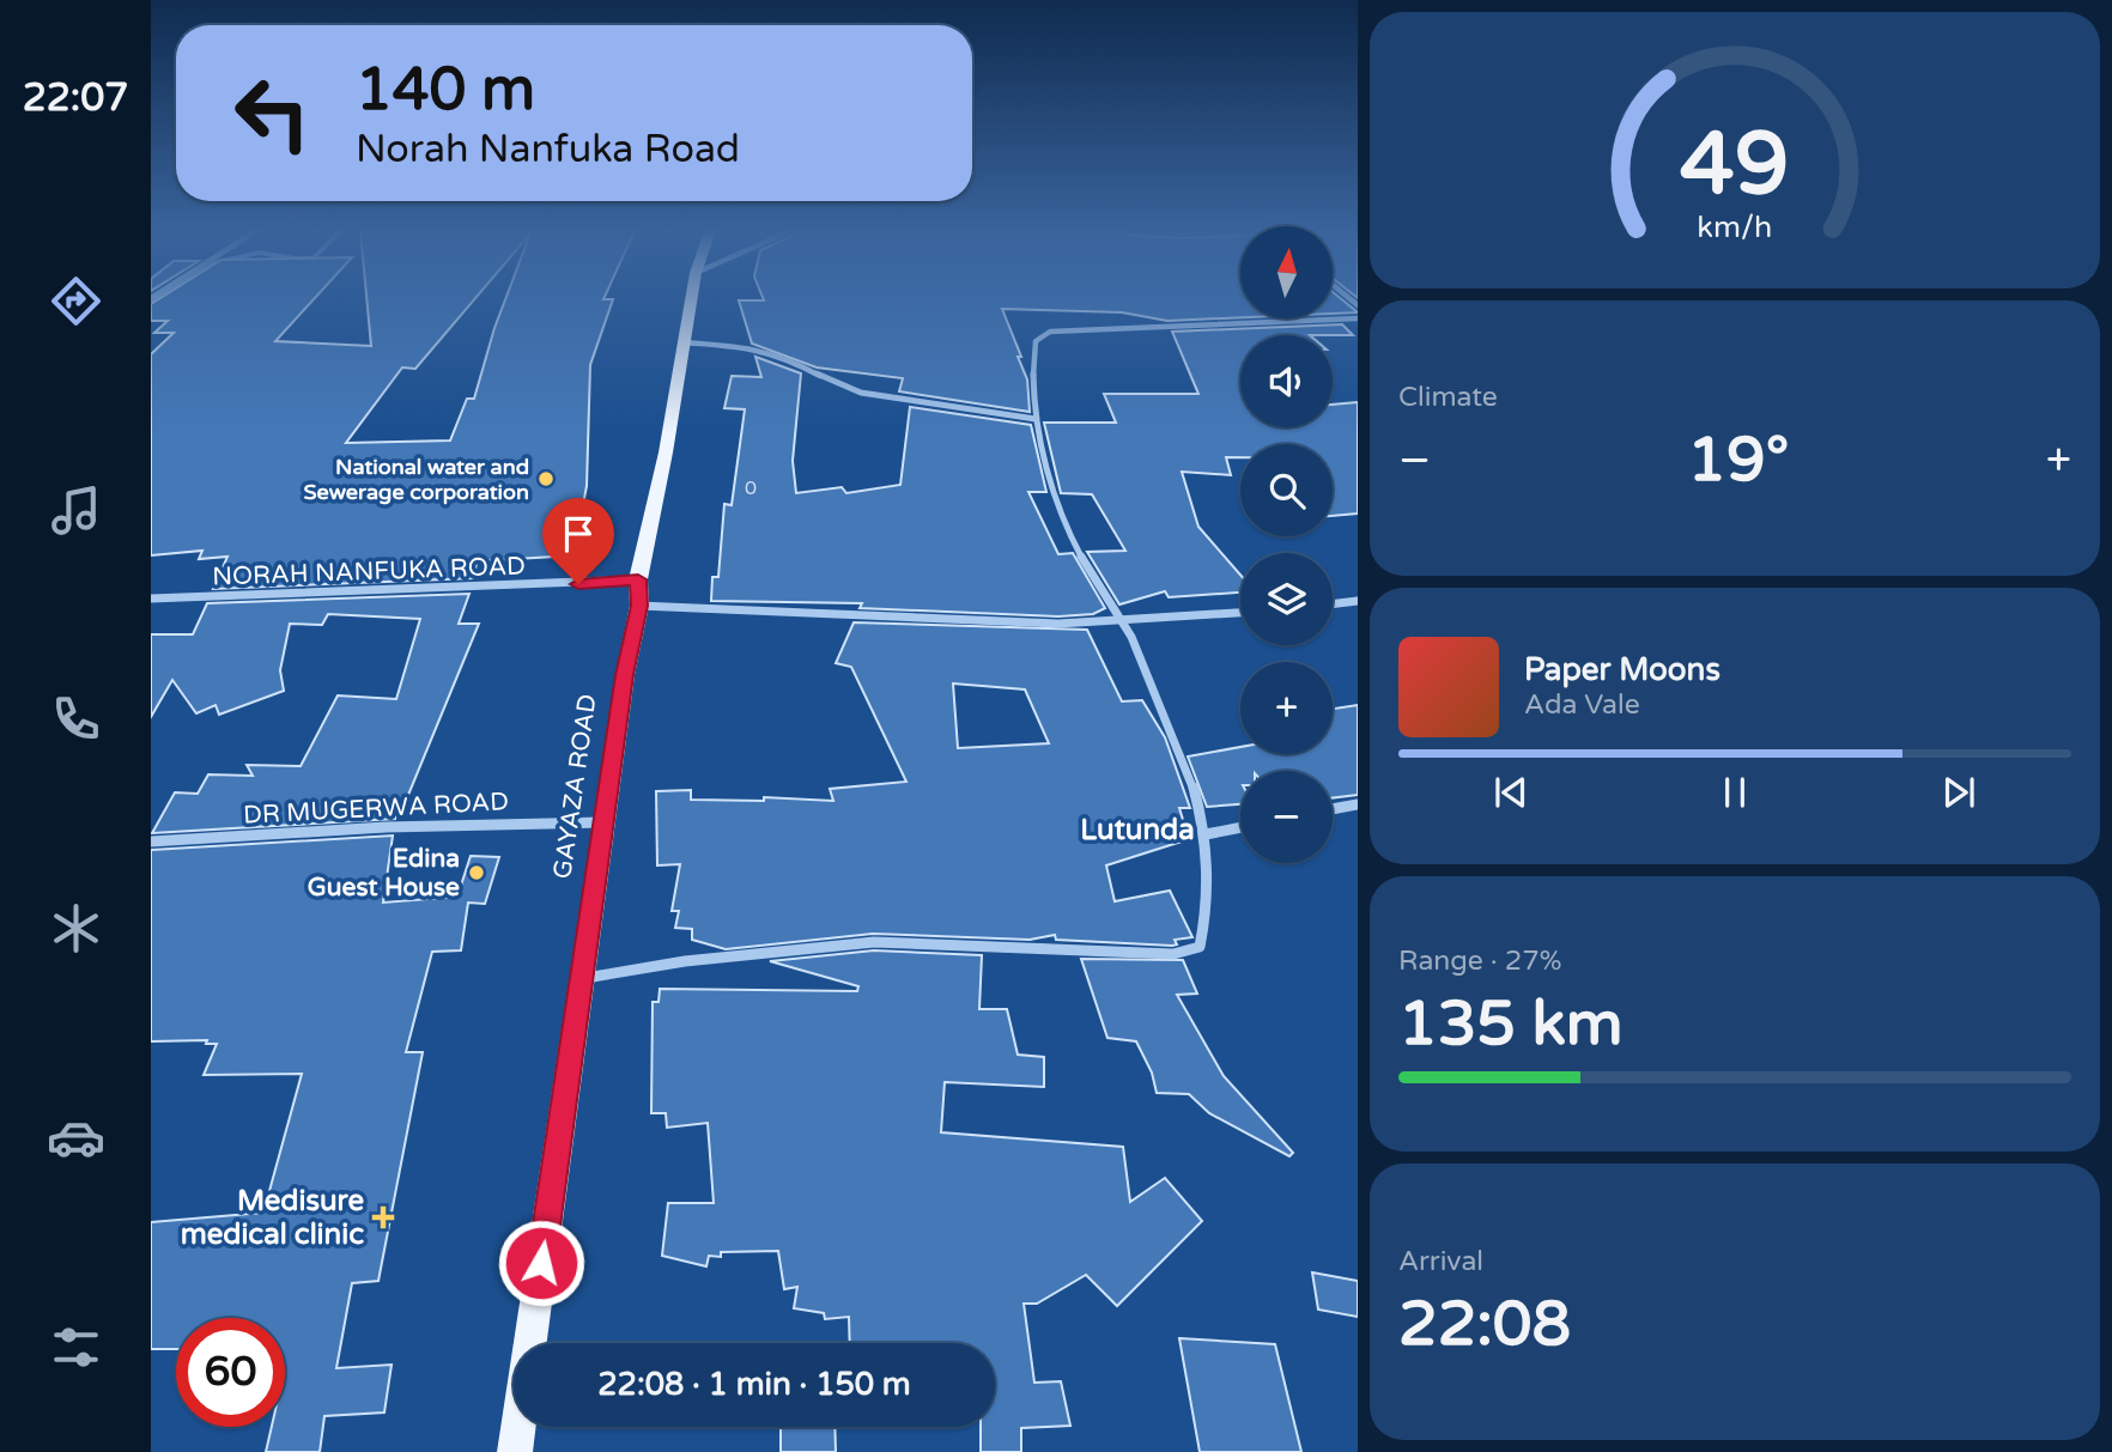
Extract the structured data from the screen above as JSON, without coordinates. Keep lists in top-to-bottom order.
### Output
{
  "streets": {
    "main road": ["GAYAZA ROAD"],
    "street": ["NORAH NANFUKA ROAD", "DR MUGERWA ROAD"]
  },
  "crossings": [
    ["NORAH NANFUKA ROAD", "GAYAZA ROAD"],
    ["GAYAZA ROAD", "DR MUGERWA ROAD"]
  ],
  "districts": ["Lutunda"],
  "places": {
    "other": ["National water and Sewerage corporation", "Edina Guest House"],
    "health": ["Medisure medical clinic"]
  },
  "house_numbers": ["0"],
  "north": "top",
  "page": {
    "tabs": "22:07",
    "turn": ["140 m", "Norah Nanfuka Road"],
    "map_buttons": ["+", "−"],
    "tile": [
      "Climate",
      ["Range · 27%", "135 km"],
      ["Arrival", "22:08"]
    ],
    "heat": ["−", "19°", "+"],
    "song": ["Paper Moons", "Ada Vale"],
    "limit": "60",
    "trip": "22:08 · 1 min · 150 m",
    "gauge": ["49", "km/h"]
  }
}
